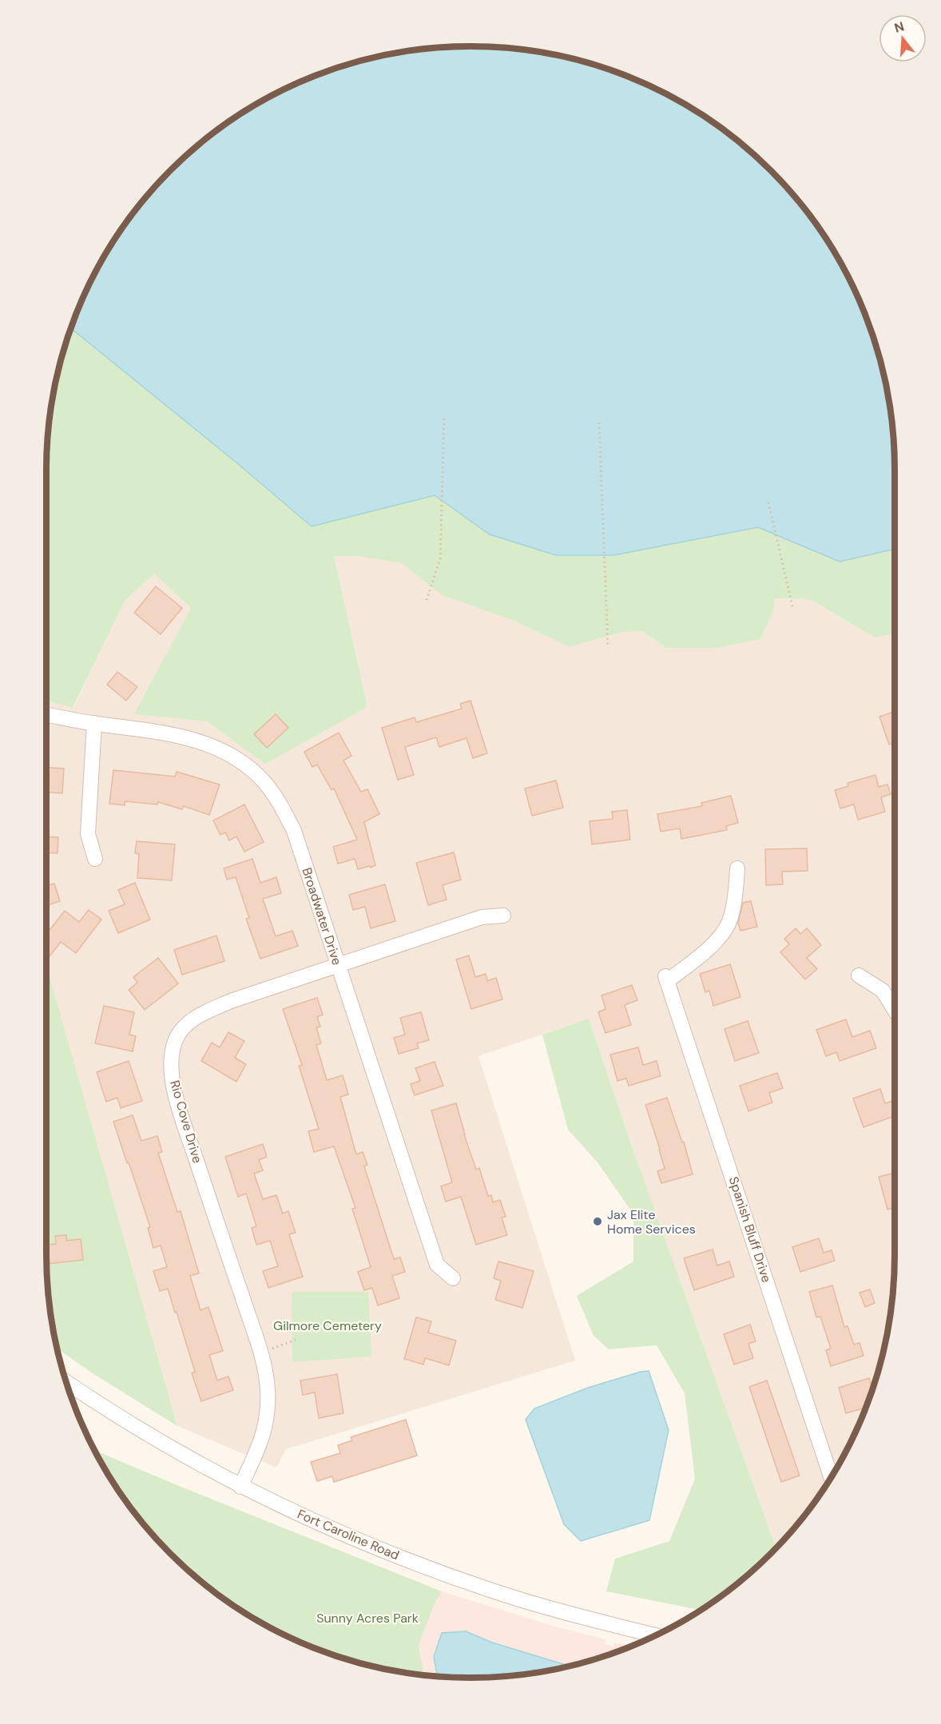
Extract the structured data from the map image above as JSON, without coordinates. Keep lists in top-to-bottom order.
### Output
{
  "streets": {
    "street": [
      "Broadwater Drive",
      "Rio Cove Drive",
      "Spanish Bluff Drive",
      "Fort Caroline Road"
    ]
  },
  "crossings": [
    ["Broadwater Drive", "Rio Cove Drive"],
    ["Rio Cove Drive", "Fort Caroline Road"]
  ],
  "parks": ["Gilmore Cemetery", "Sunny Acres Park"],
  "places": ["Jax Elite Home Services"],
  "north": "top"
}
